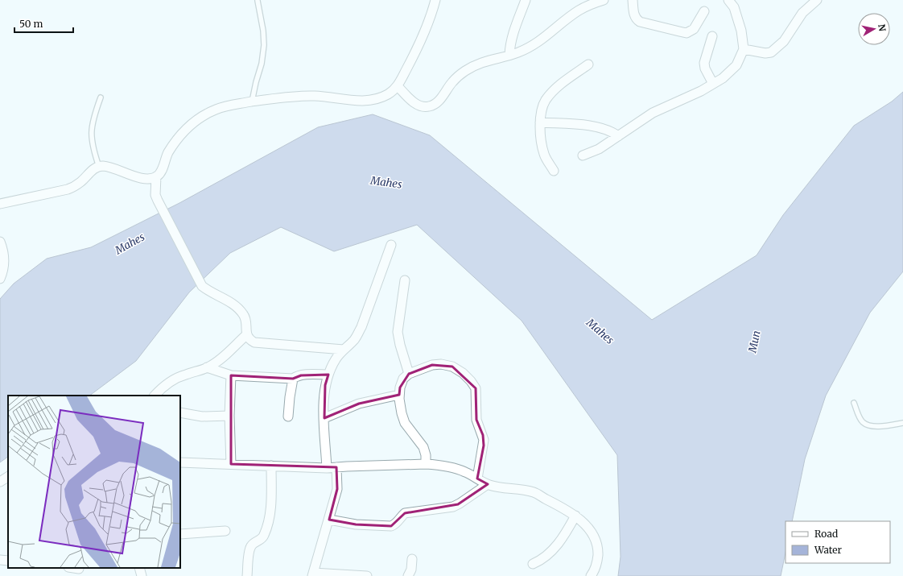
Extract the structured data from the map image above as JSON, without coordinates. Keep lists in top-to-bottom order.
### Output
{
  "water": ["Mahes", "Mun"],
  "legend": ["Road", "Water"],
  "scale_bar": "50 m",
  "north": "right"
}
